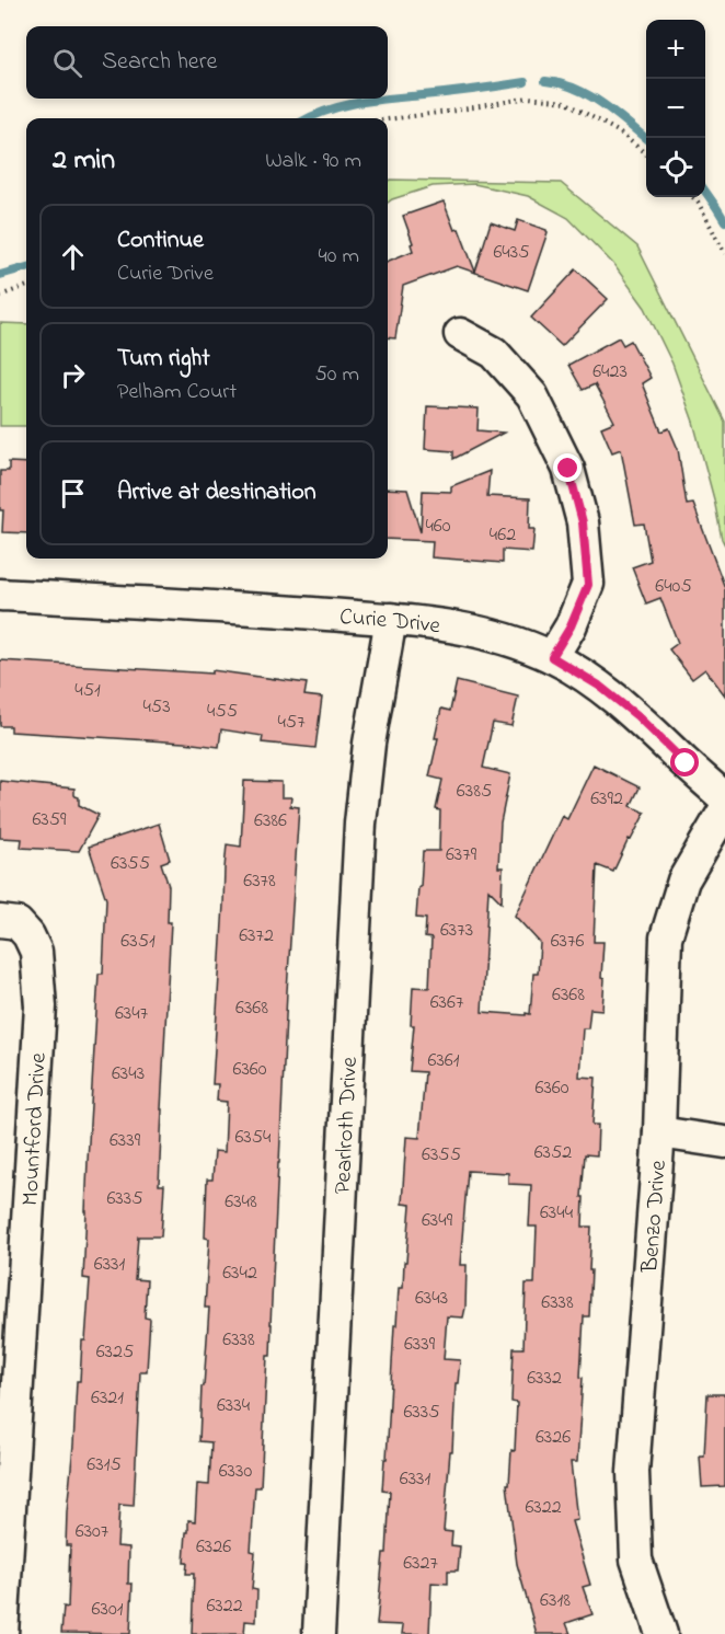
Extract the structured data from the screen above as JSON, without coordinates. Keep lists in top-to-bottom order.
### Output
{
  "streets": {
    "street": [
      "Curie Drive",
      "Pearlroth Drive",
      "Mountford Drive",
      "Benzo Drive"
    ]
  },
  "crossings": [
    ["Curie Drive", "Pearlroth Drive"]
  ],
  "house_numbers": [
    "6435",
    "6423",
    "460",
    "462",
    "6405",
    "451",
    "453",
    "455",
    "457",
    "6385",
    "6392",
    "6359",
    "6386",
    "6379",
    "6355",
    "6378",
    "6373",
    "6372",
    "6351",
    "6376",
    "6368",
    "6367",
    "6368",
    "6347",
    "6361",
    "6360",
    "6343",
    "6360",
    "6354",
    "6339",
    "6352",
    "6355",
    "6335",
    "6348",
    "6344",
    "6349",
    "6331",
    "6342",
    "6343",
    "6338",
    "6338",
    "6339",
    "6325",
    "6332",
    "6321",
    "6334",
    "6335",
    "6326",
    "6315",
    "6330",
    "6331",
    "6322",
    "6307",
    "6326",
    "6327",
    "6318",
    "6322",
    "6301"
  ],
  "page": {
    "map_buttons": ["+", "−"],
    "search": "Search here",
    "heading": ["2 min", "Walk · 90 m"],
    "list": [
      ["Continue", "Curie Drive", "40 m"],
      ["Turn right", "Pelham Court", "50 m"],
      "Arrive at destination"
    ]
  }
}
